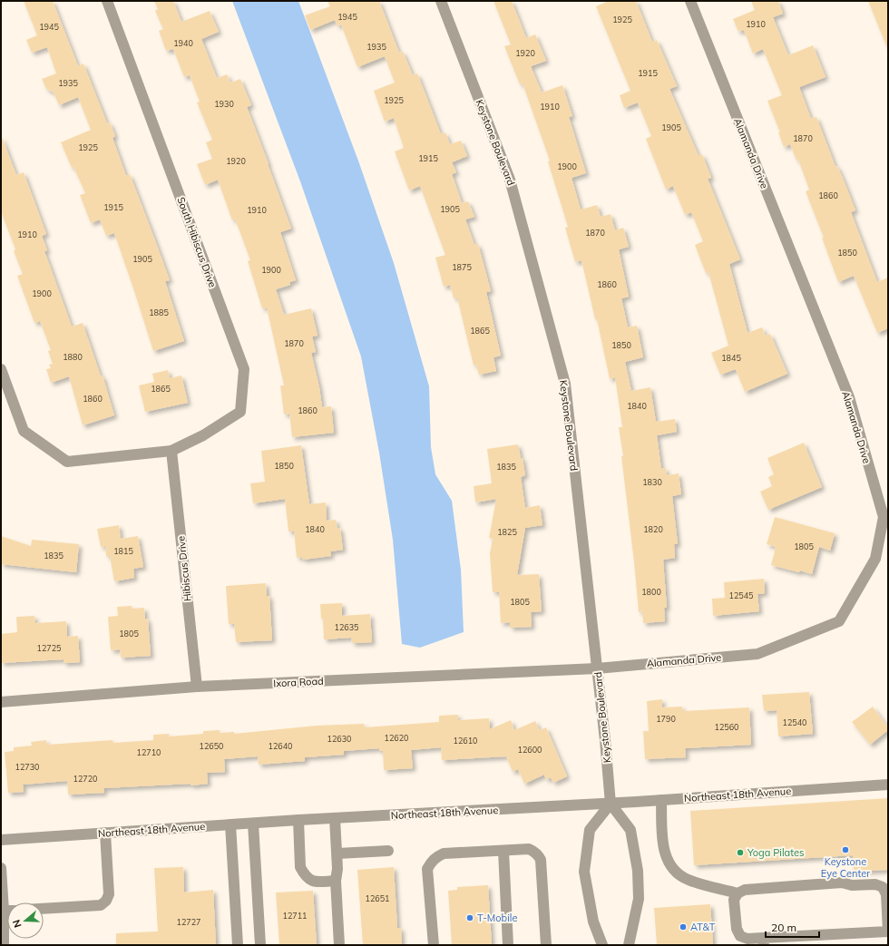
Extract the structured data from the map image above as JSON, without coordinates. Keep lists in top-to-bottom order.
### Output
{
  "streets": {
    "street": [
      "Keystone Boulevard",
      "Alamanda Drive",
      "South Hibiscus Drive",
      "Hibiscus Drive",
      "Ixora Road",
      "Northeast 18th Avenue"
    ]
  },
  "crossings": [
    ["Keystone Boulevard", "Alamanda Drive"],
    ["Keystone Boulevard", "Ixora Road"],
    ["Keystone Boulevard", "Northeast 18th Avenue"],
    ["Alamanda Drive", "Ixora Road"],
    ["South Hibiscus Drive", "Hibiscus Drive"],
    ["Hibiscus Drive", "Ixora Road"]
  ],
  "places": [
    "Keystone Eye Center",
    "Yoga Pilates",
    "T-Mobile",
    "AT&T"
  ],
  "house_numbers": [
    "1945",
    "1925",
    "1910",
    "1945",
    "1940",
    "1935",
    "1920",
    "1915",
    "1935",
    "1925",
    "1930",
    "1910",
    "1905",
    "1870",
    "1925",
    "1915",
    "1920",
    "1900",
    "1860",
    "1915",
    "1905",
    "1910",
    "1870",
    "1910",
    "1850",
    "1905",
    "1875",
    "1900",
    "1860",
    "1900",
    "1885",
    "1865",
    "1870",
    "1850",
    "1880",
    "1845",
    "1865",
    "1860",
    "1840",
    "1860",
    "1850",
    "1835",
    "1830",
    "1840",
    "1820",
    "1825",
    "1805",
    "1815",
    "1835",
    "1800",
    "12545",
    "1805",
    "12635",
    "1805",
    "12725",
    "1790",
    "12540",
    "12560",
    "12620",
    "12630",
    "12610",
    "12650",
    "12640",
    "12600",
    "12710",
    "12730",
    "12720",
    "12651",
    "12711",
    "12727"
  ],
  "scale_bar": "20 m",
  "north": "left"
}
